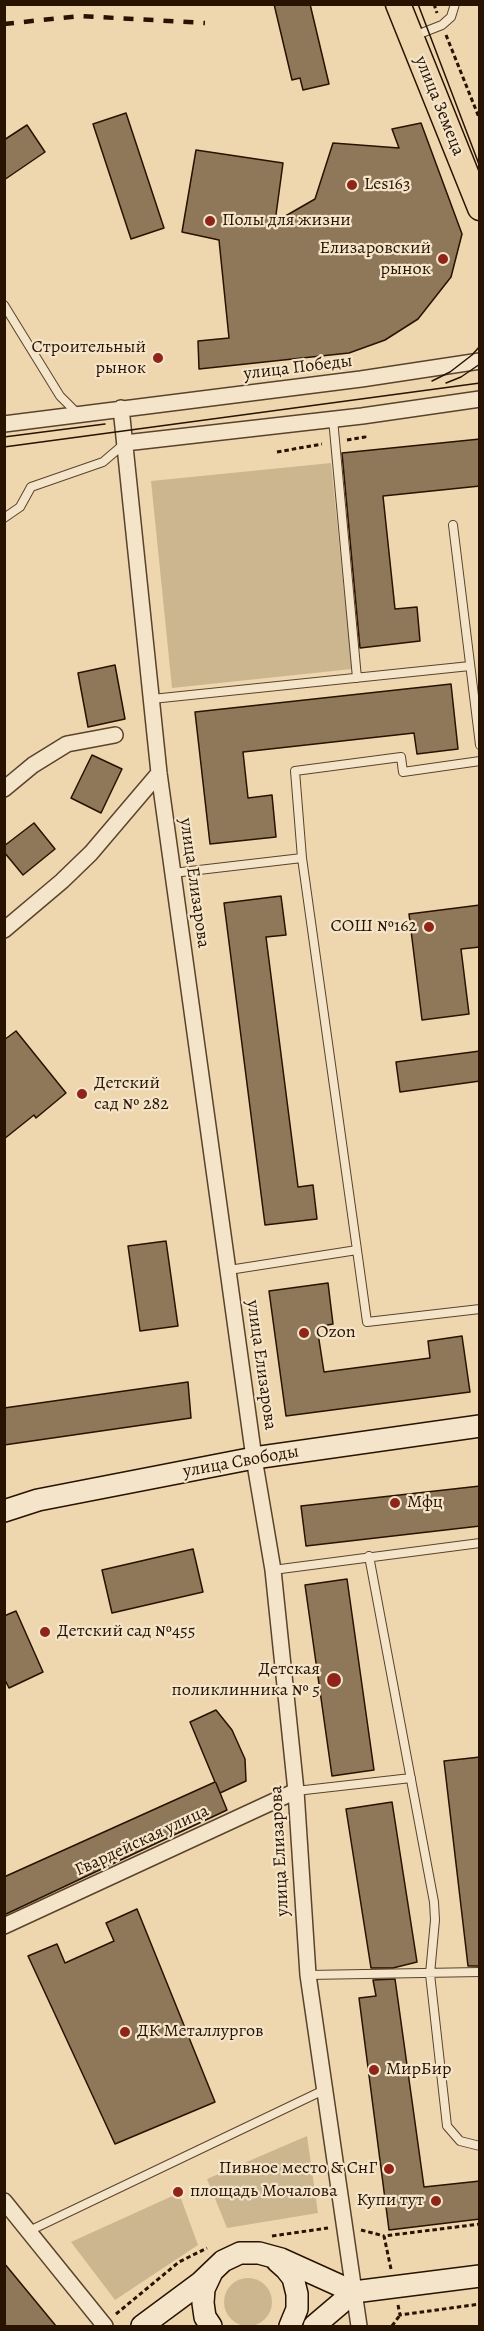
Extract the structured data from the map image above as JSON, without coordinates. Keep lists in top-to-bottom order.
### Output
{
  "streets": {
    "main road": ["улица Земеца"],
    "street": [
      "улица Победы",
      "улица Елизарова",
      "улица Свободы",
      "Гвардейская улица"
    ]
  },
  "crossings": [
    ["улица Победы", "улица Елизарова"],
    ["улица Елизарова", "улица Свободы"],
    ["улица Елизарова", "Гвардейская улица"]
  ],
  "places": [
    "Les163",
    "Полы для жизни",
    "Елизаровский рынок",
    "Строительный рынок",
    "СОШ №162",
    "Детский сад № 282",
    "Ozon",
    "Мфц",
    "Детский сад №455",
    "Детская поликлинника № 5",
    "ДК Металлургов",
    "МирБир",
    "Пивное место & СнГ",
    "площадь Мочалова",
    "Купи тут"
  ]
}
